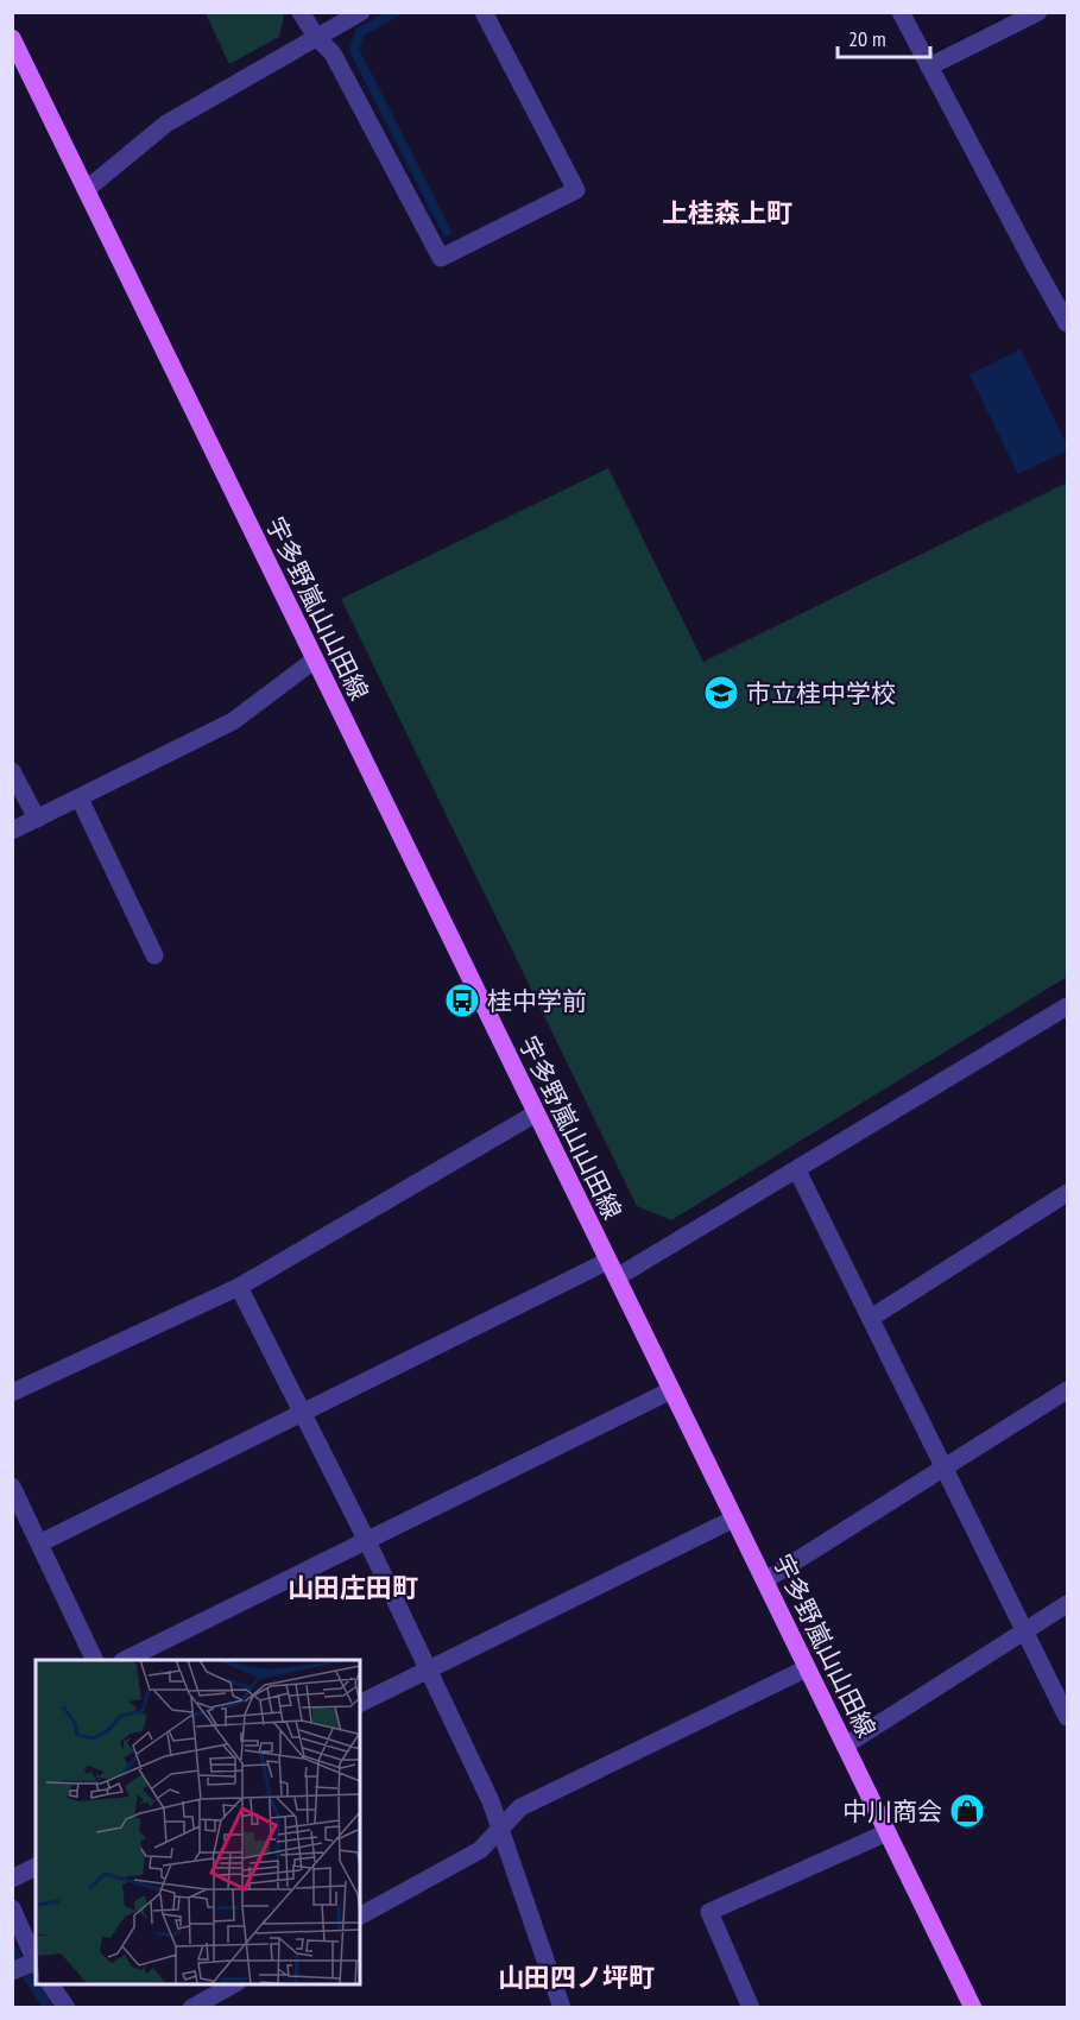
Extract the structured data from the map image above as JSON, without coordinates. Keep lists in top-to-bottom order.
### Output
{
  "streets": {
    "main road": ["宇多野嵐山山田線"]
  },
  "districts": ["上桂森上町", "山田庄田町", "山田四ノ坪町"],
  "places": {
    "school or university": ["市立桂中学校"],
    "bus stop": ["桂中学前"],
    "shop": ["中川商会"]
  },
  "scale_bar": "20 m"
}
